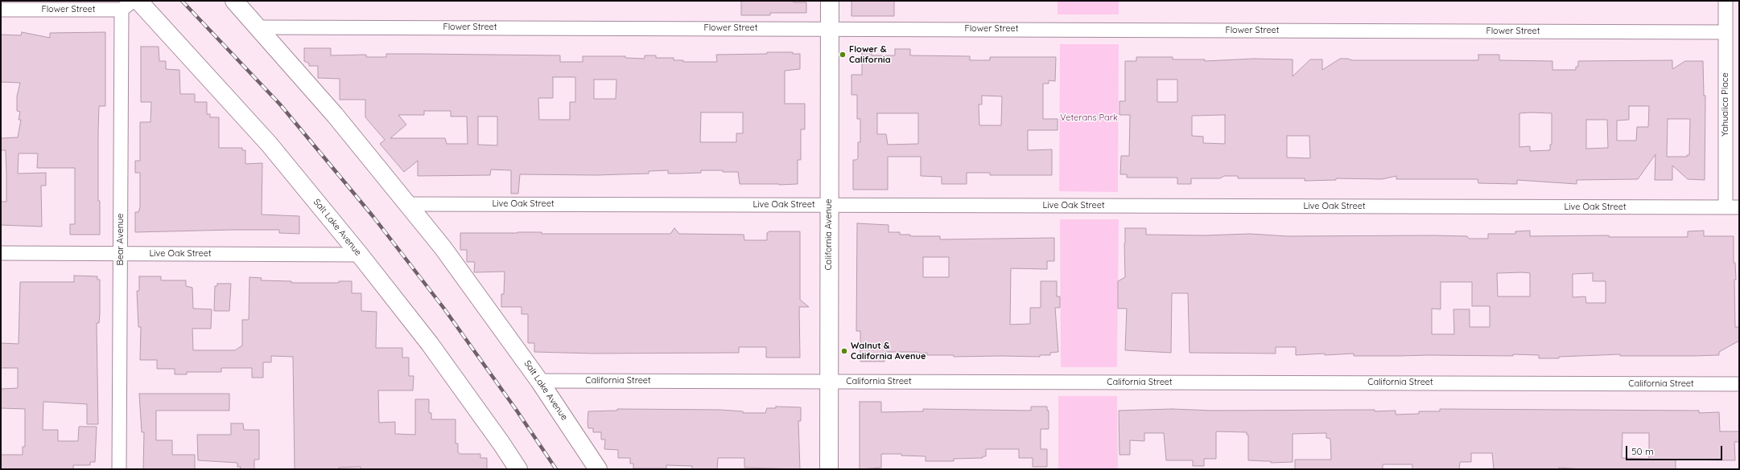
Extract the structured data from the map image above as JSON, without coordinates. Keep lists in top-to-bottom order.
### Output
{
  "streets": {
    "street": [
      "Flower Street",
      "Yahualica Place",
      "Live Oak Street",
      "Salt Lake Avenue",
      "California Avenue",
      "Bear Avenue",
      "California Street"
    ]
  },
  "crossings": [
    ["Flower Street", "Yahualica Place"],
    ["Flower Street", "Salt Lake Avenue"],
    ["Flower Street", "California Avenue"],
    ["Flower Street", "Bear Avenue"],
    ["Yahualica Place", "Live Oak Street"],
    ["Live Oak Street", "Salt Lake Avenue"],
    ["Live Oak Street", "California Avenue"],
    ["Live Oak Street", "Bear Avenue"],
    ["Salt Lake Avenue", "California Street"],
    ["California Avenue", "California Street"]
  ],
  "parks": ["Veterans Park"],
  "places": ["Flower & California", "Walnut & California Avenue"],
  "scale_bar": "50 m"
}
